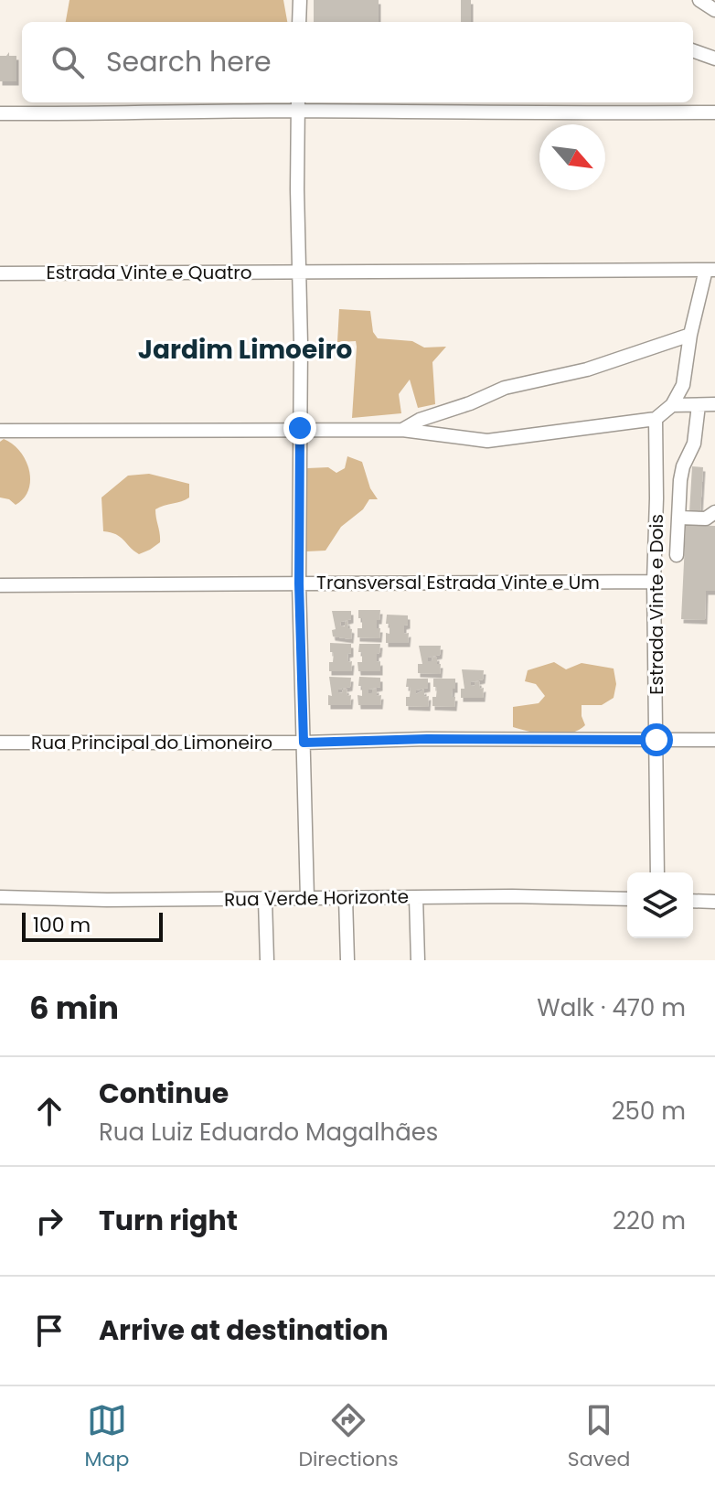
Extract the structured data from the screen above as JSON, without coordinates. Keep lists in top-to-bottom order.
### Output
{
  "streets": {
    "street": [
      "Estrada Vinte e Quatro",
      "Transversal Estrada Vinte e Um",
      "Estrada Vinte e Dois",
      "Rua Principal do Limoneiro",
      "Rua Verde Horizonte"
    ]
  },
  "crossings": [
    ["Transversal Estrada Vinte e Um", "Estrada Vinte e Dois"],
    ["Estrada Vinte e Dois", "Rua Principal do Limoneiro"]
  ],
  "districts": ["Jardim Limoeiro"],
  "scale_bar": "100 m",
  "north": "bottom right",
  "page": {
    "search": "Search here",
    "scale": "100 m",
    "heading": ["6 min", "Walk · 470 m"],
    "list": [
      ["Continue", "Rua Luiz Eduardo Magalhães", "250 m"],
      ["Turn right", "220 m"],
      "Arrive at destination"
    ],
    "nav": ["Map", "Directions", "Saved"]
  }
}
